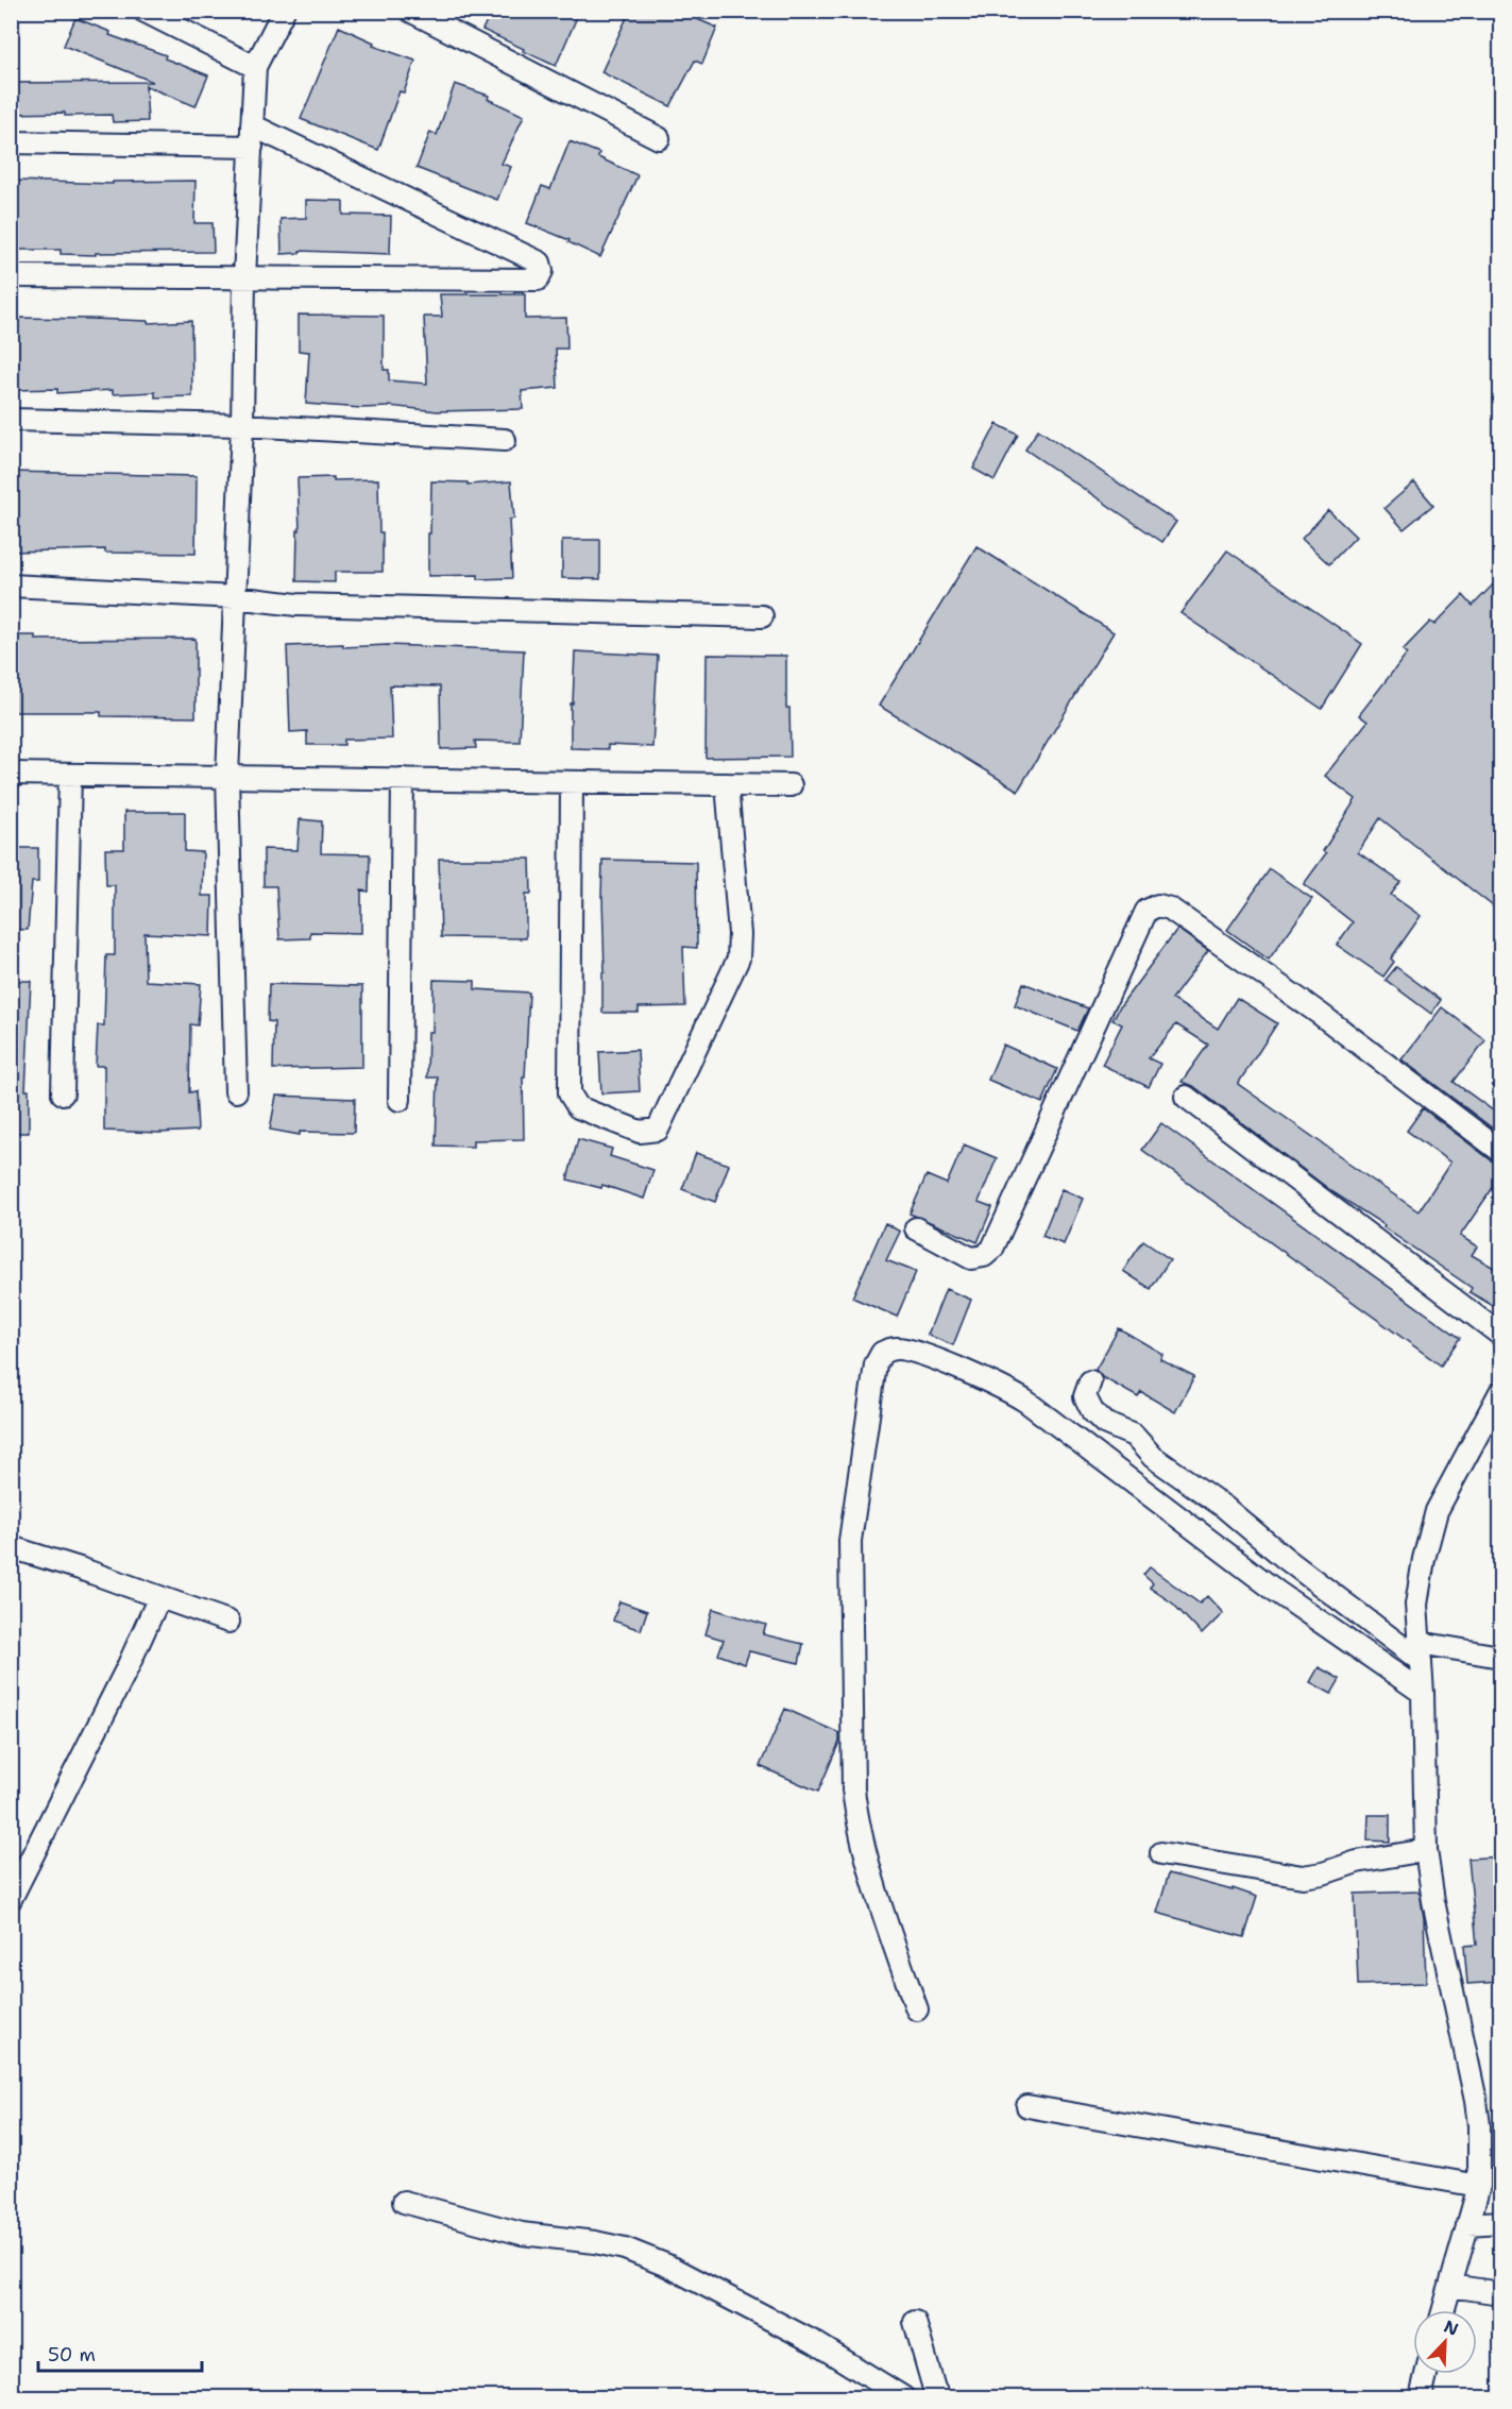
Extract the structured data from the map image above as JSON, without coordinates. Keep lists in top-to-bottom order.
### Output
{
  "scale_bar": "50 m",
  "north": "top right"
}
